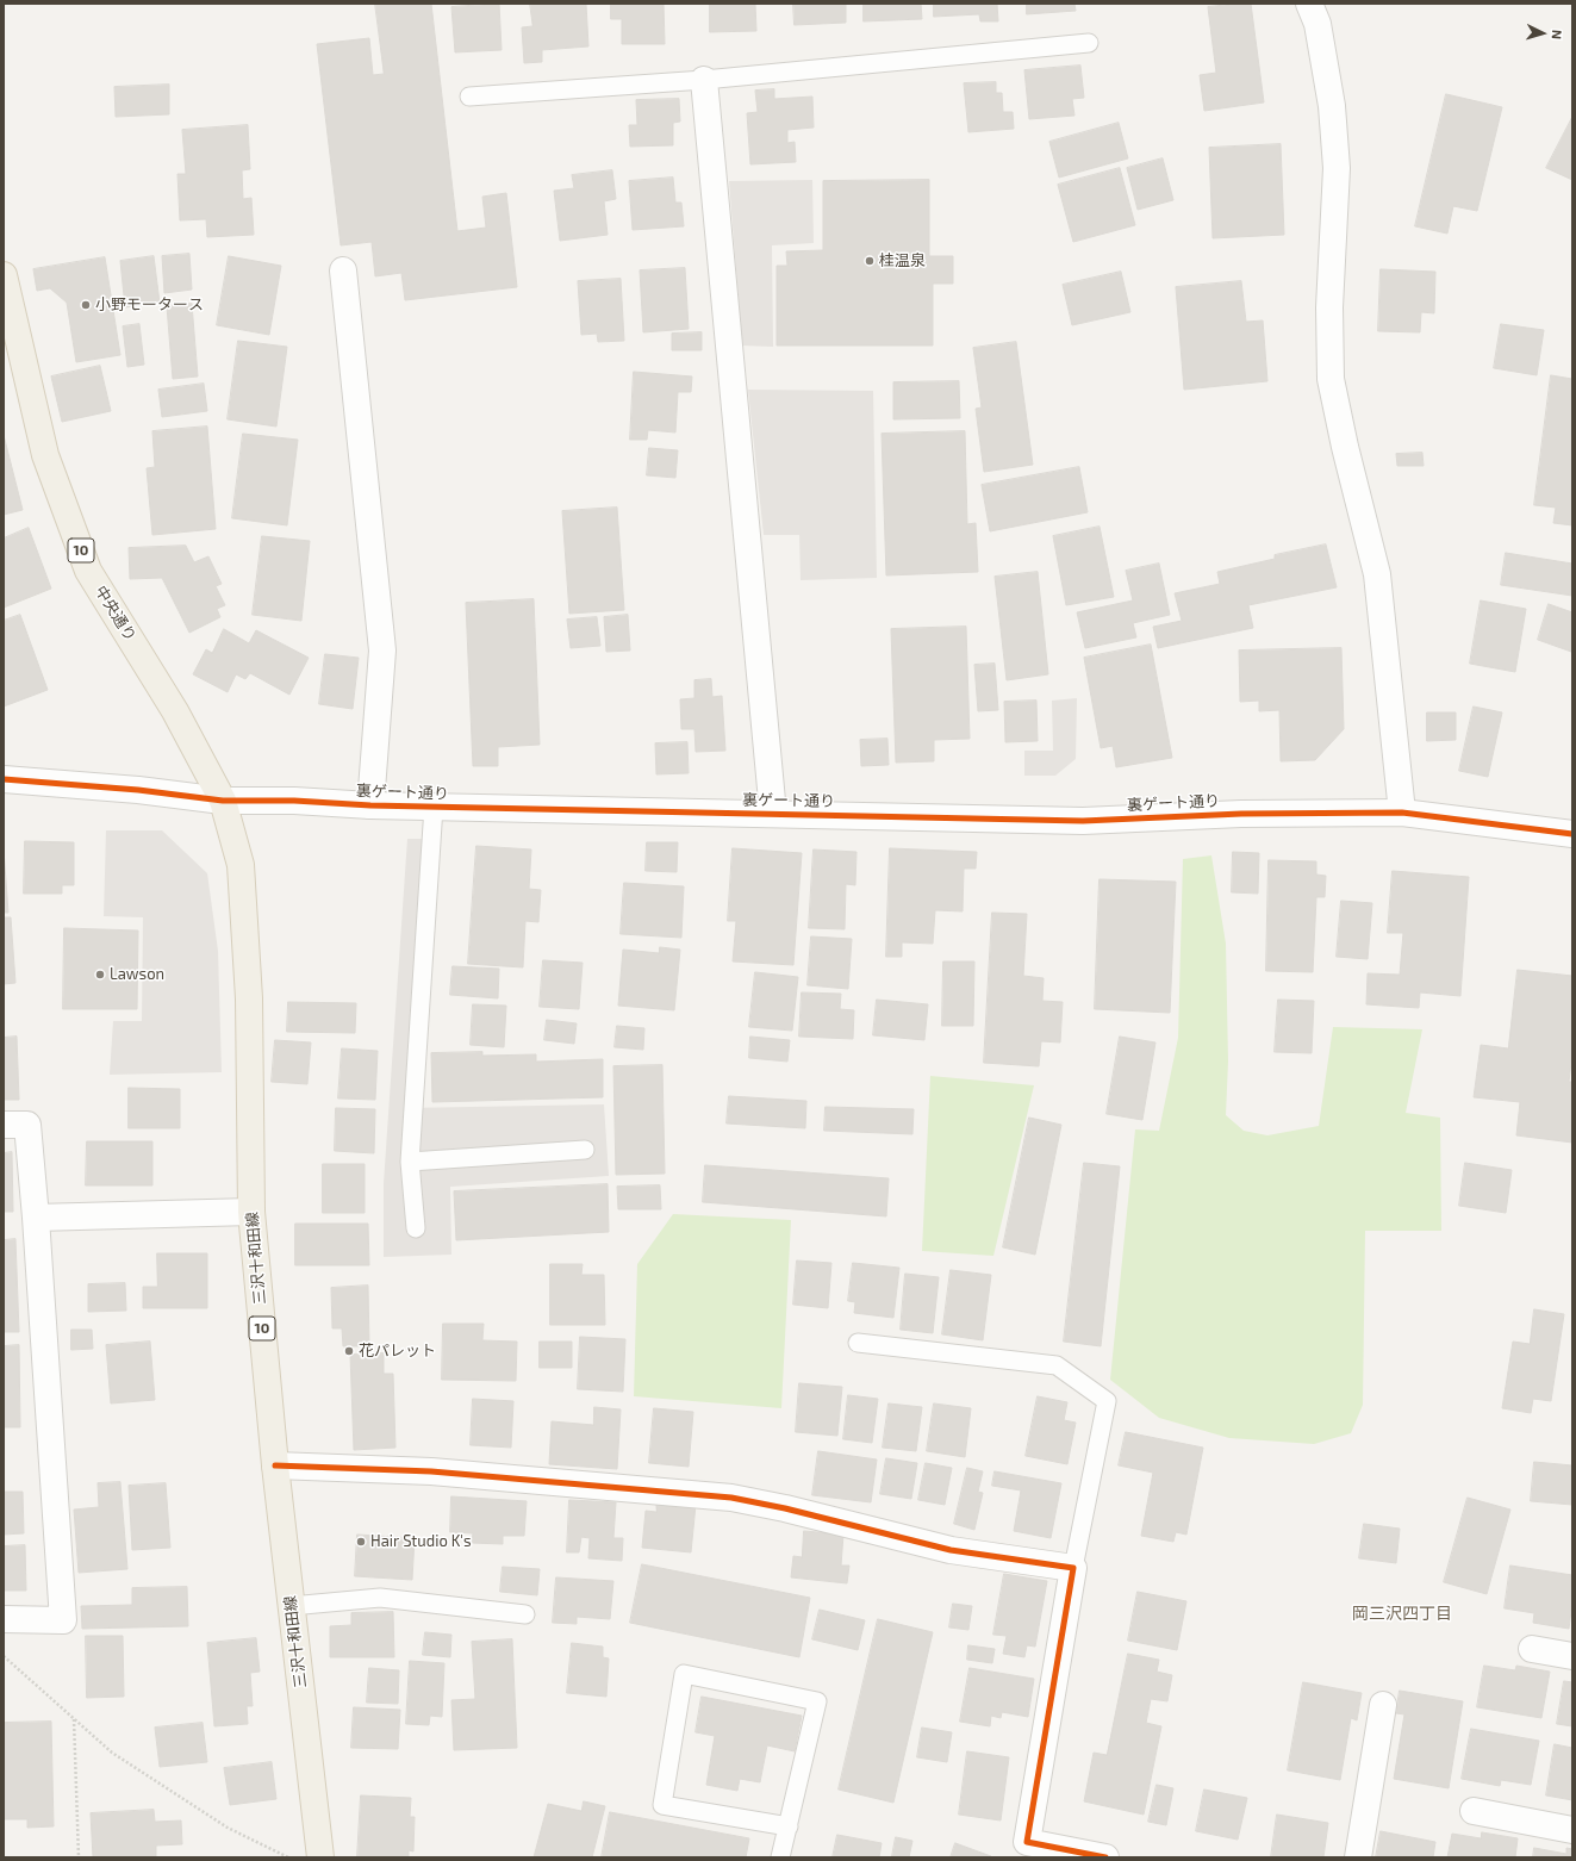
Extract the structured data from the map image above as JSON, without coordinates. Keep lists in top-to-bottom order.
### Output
{
  "streets": {
    "main road": ["10", "中央通り", "三沢十和田線"],
    "street": ["裏ゲート通り"]
  },
  "crossings": [
    ["中央通り", "裏ゲート通り"],
    ["中央通り", "三沢十和田線"],
    ["裏ゲート通り", "三沢十和田線"]
  ],
  "districts": ["岡三沢四丁目"],
  "places": [
    "桂温泉",
    "小野モータース",
    "Lawson",
    "花パレット",
    "Hair Studio K's"
  ],
  "north": "right"
}
